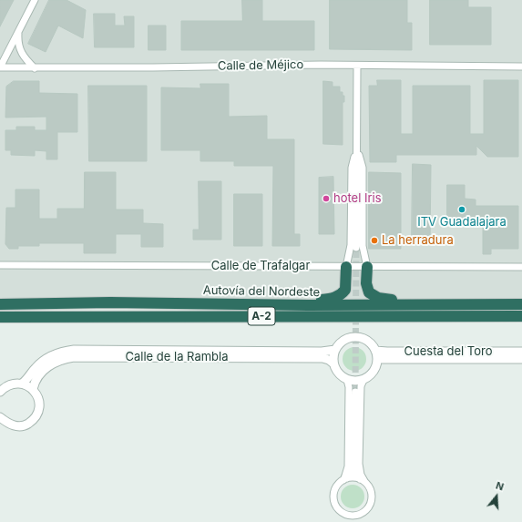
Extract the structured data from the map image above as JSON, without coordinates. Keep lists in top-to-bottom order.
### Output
{
  "streets": {
    "highway": ["Autovía del Nordeste", "A-2"],
    "street": [
      "Calle de Méjico",
      "Calle de Trafalgar",
      "Cuesta del Toro",
      "Calle de la Rambla"
    ]
  },
  "crossings": [
    ["Cuesta del Toro", "Calle de la Rambla"]
  ],
  "places": ["hotel Iris", "ITV Guadalajara", "La herradura"],
  "north": "top"
}
